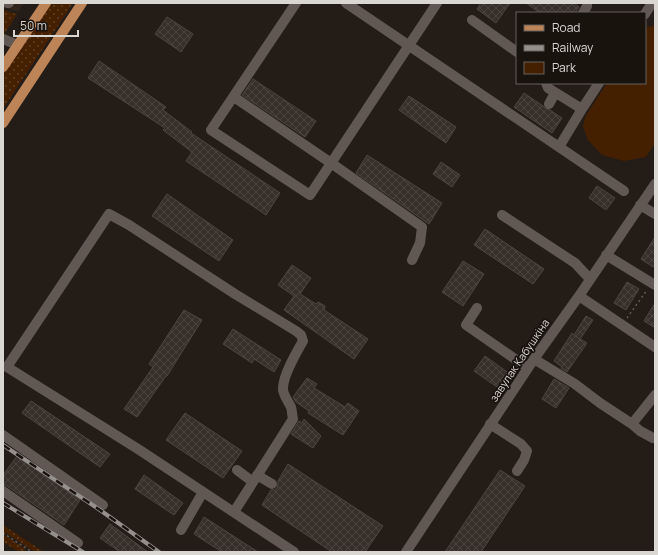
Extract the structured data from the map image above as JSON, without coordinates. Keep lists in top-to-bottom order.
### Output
{
  "streets": {
    "street": ["завулак Кабушкіна"]
  },
  "legend": ["Road", "Railway", "Park"],
  "scale_bar": "50 m"
}
